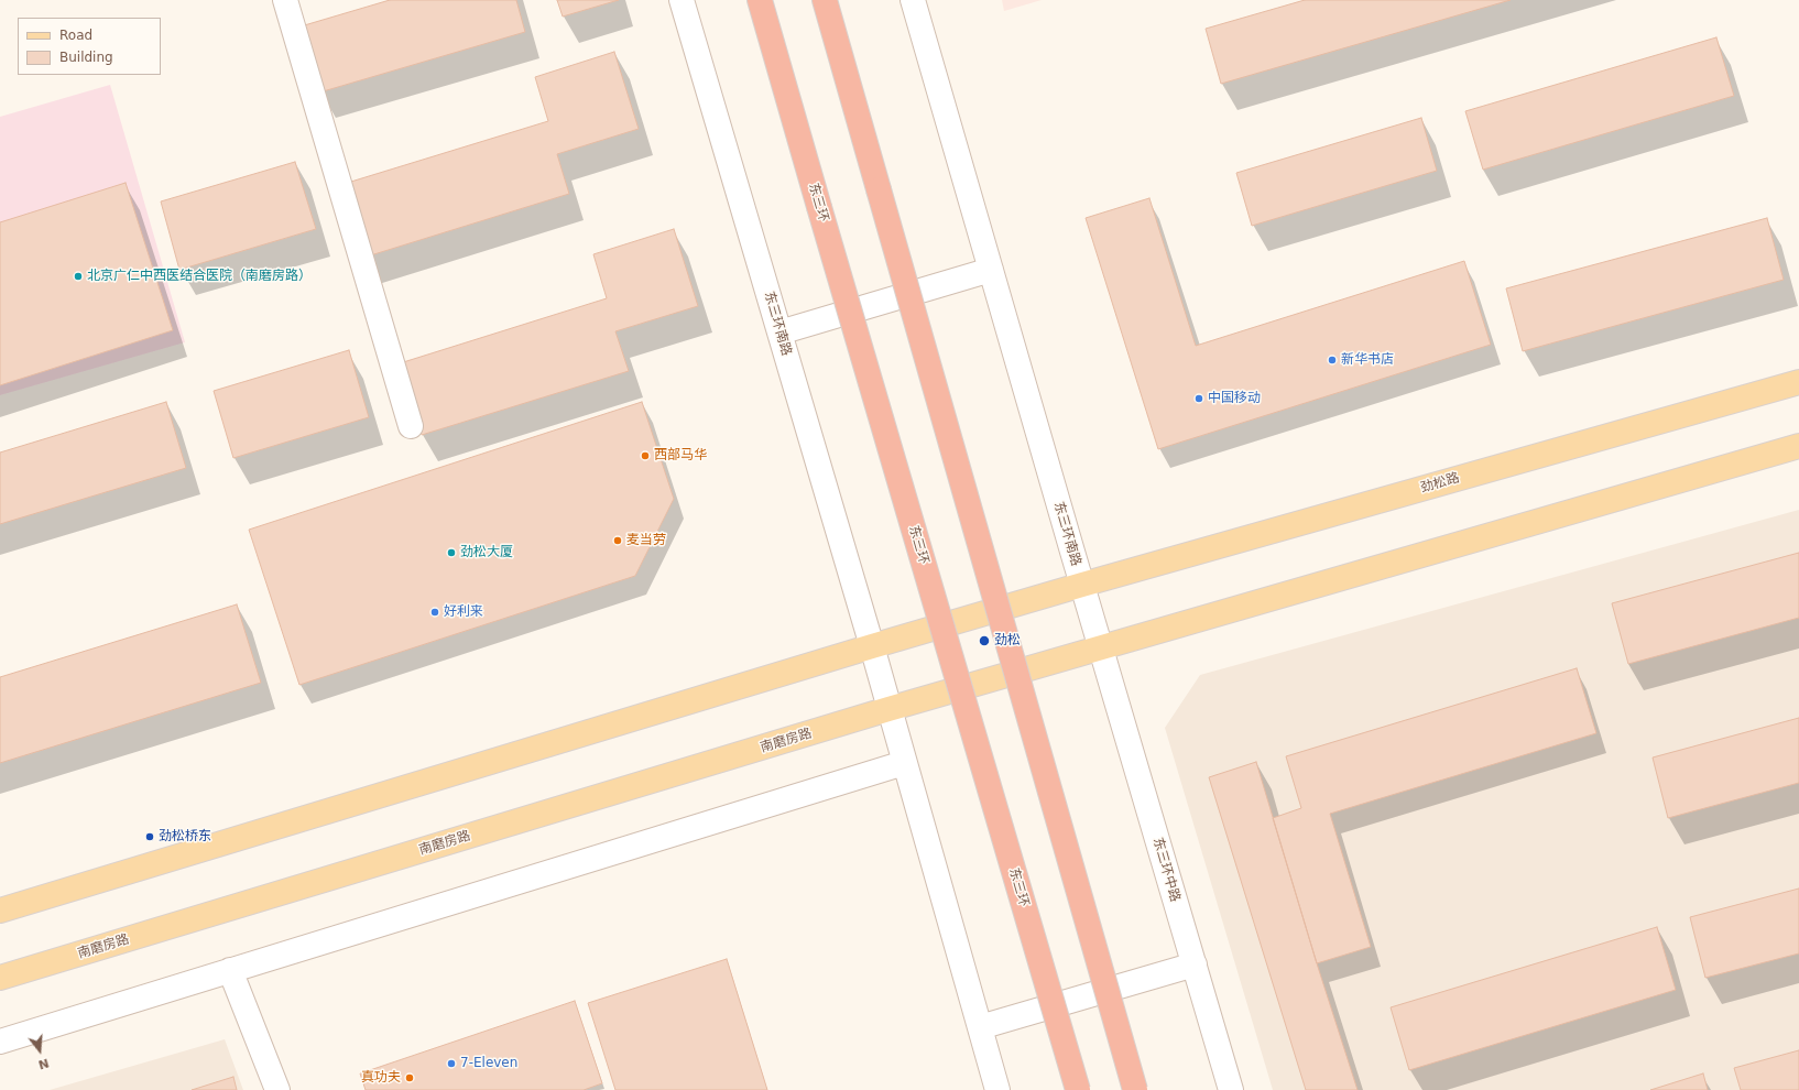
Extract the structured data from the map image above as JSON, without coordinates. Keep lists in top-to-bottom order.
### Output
{
  "streets": {
    "highway": ["东三环"],
    "main road": ["劲松路", "南磨房路"],
    "street": ["东三环南路", "东三环中路"]
  },
  "crossings": [
    ["东三环南路", "劲松路"],
    ["东三环南路", "南磨房路"],
    ["东三环南路", "东三环中路"],
    ["南磨房路", "东三环中路"]
  ],
  "places": [
    "北京广仁中西医结合医院（南磨房路）",
    "新华书店",
    "中国移动",
    "西部马华",
    "麦当劳",
    "劲松大厦",
    "好利来",
    "劲松",
    "劲松桥东",
    "7-Eleven",
    "真功夫"
  ],
  "legend": ["Road", "Building"],
  "north": "bottom"
}
